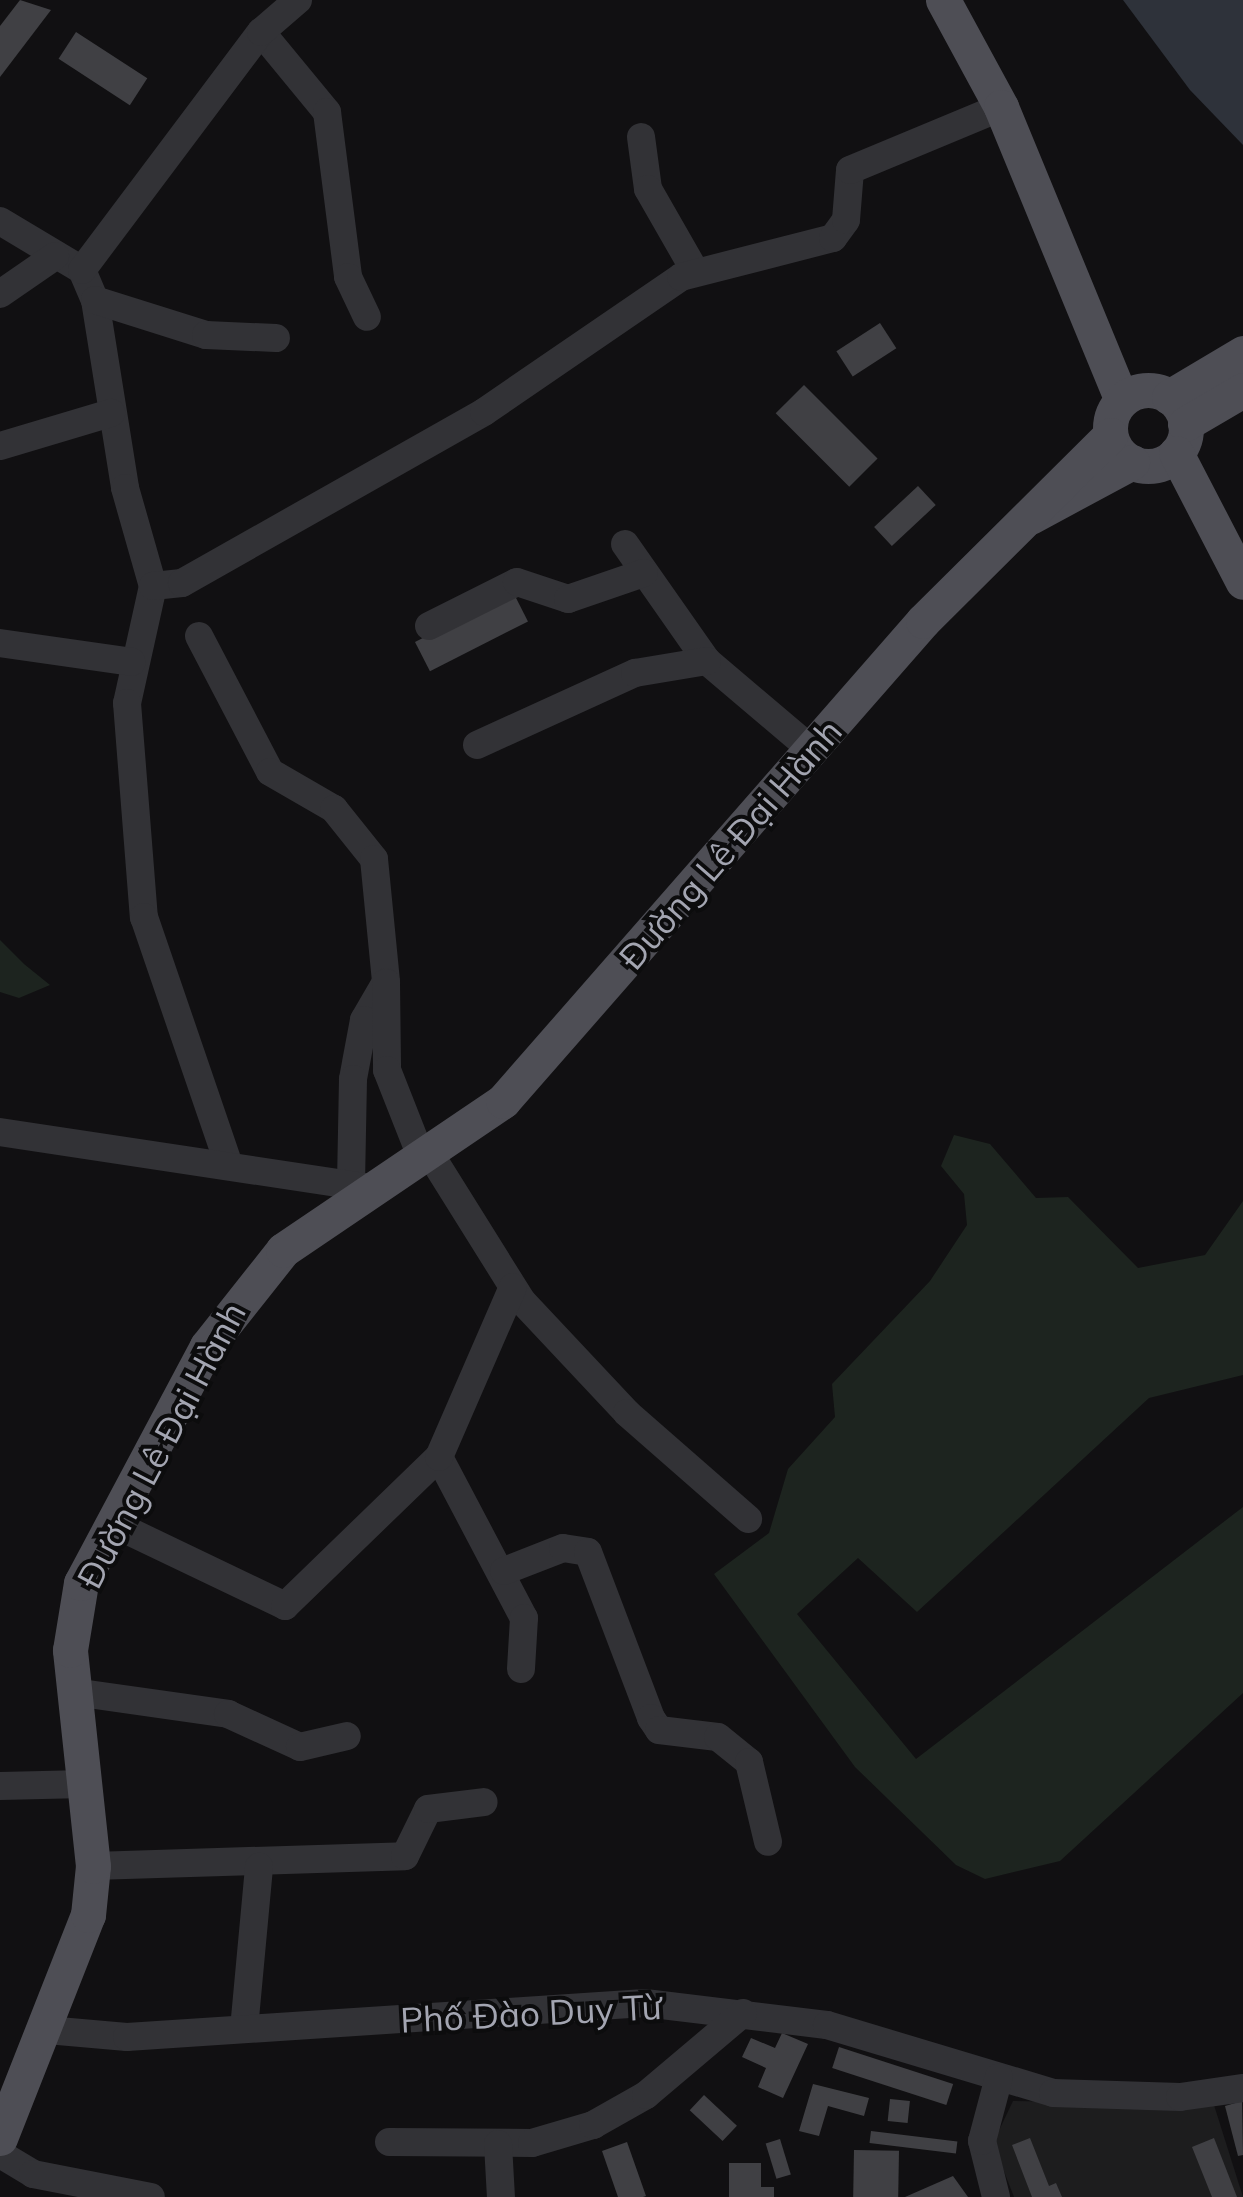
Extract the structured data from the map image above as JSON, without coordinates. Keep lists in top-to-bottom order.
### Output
{
  "streets": {
    "main road": ["Đường Lê Đại Hành"],
    "street": ["Phố Đào Duy Từ"]
  },
  "crossings": [
    ["Đường Lê Đại Hành", "Phố Đào Duy Từ"]
  ]
}
